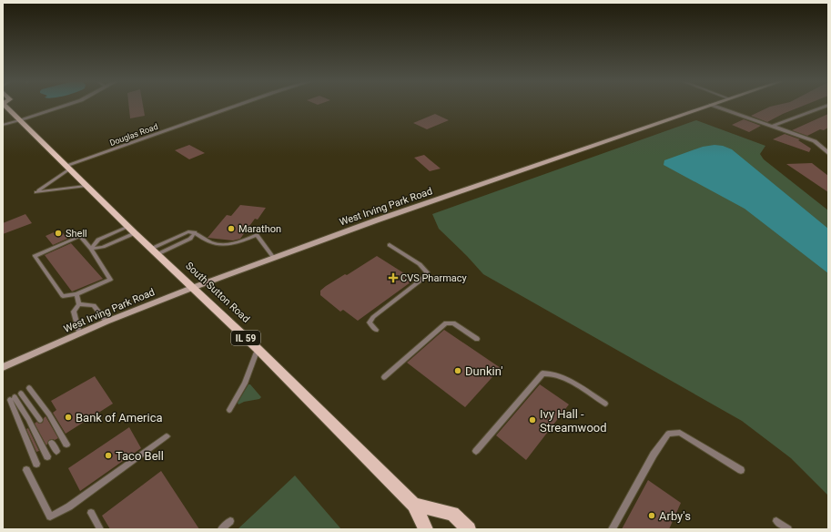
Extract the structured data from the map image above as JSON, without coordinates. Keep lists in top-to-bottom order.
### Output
{
  "streets": {
    "main road": ["West Irving Park Road", "South Sutton Road", "IL 59"],
    "street": ["Douglas Road"]
  },
  "crossings": [
    ["Douglas Road", "South Sutton Road"],
    ["West Irving Park Road", "South Sutton Road"],
    ["South Sutton Road", "IL 59"]
  ],
  "places": {
    "other": [
      "Marathon",
      "Shell",
      "Dunkin'",
      "Bank of America",
      "Ivy Hall - Streamwood",
      "Taco Bell",
      "Arby's"
    ],
    "health": ["CVS Pharmacy"]
  }
}
